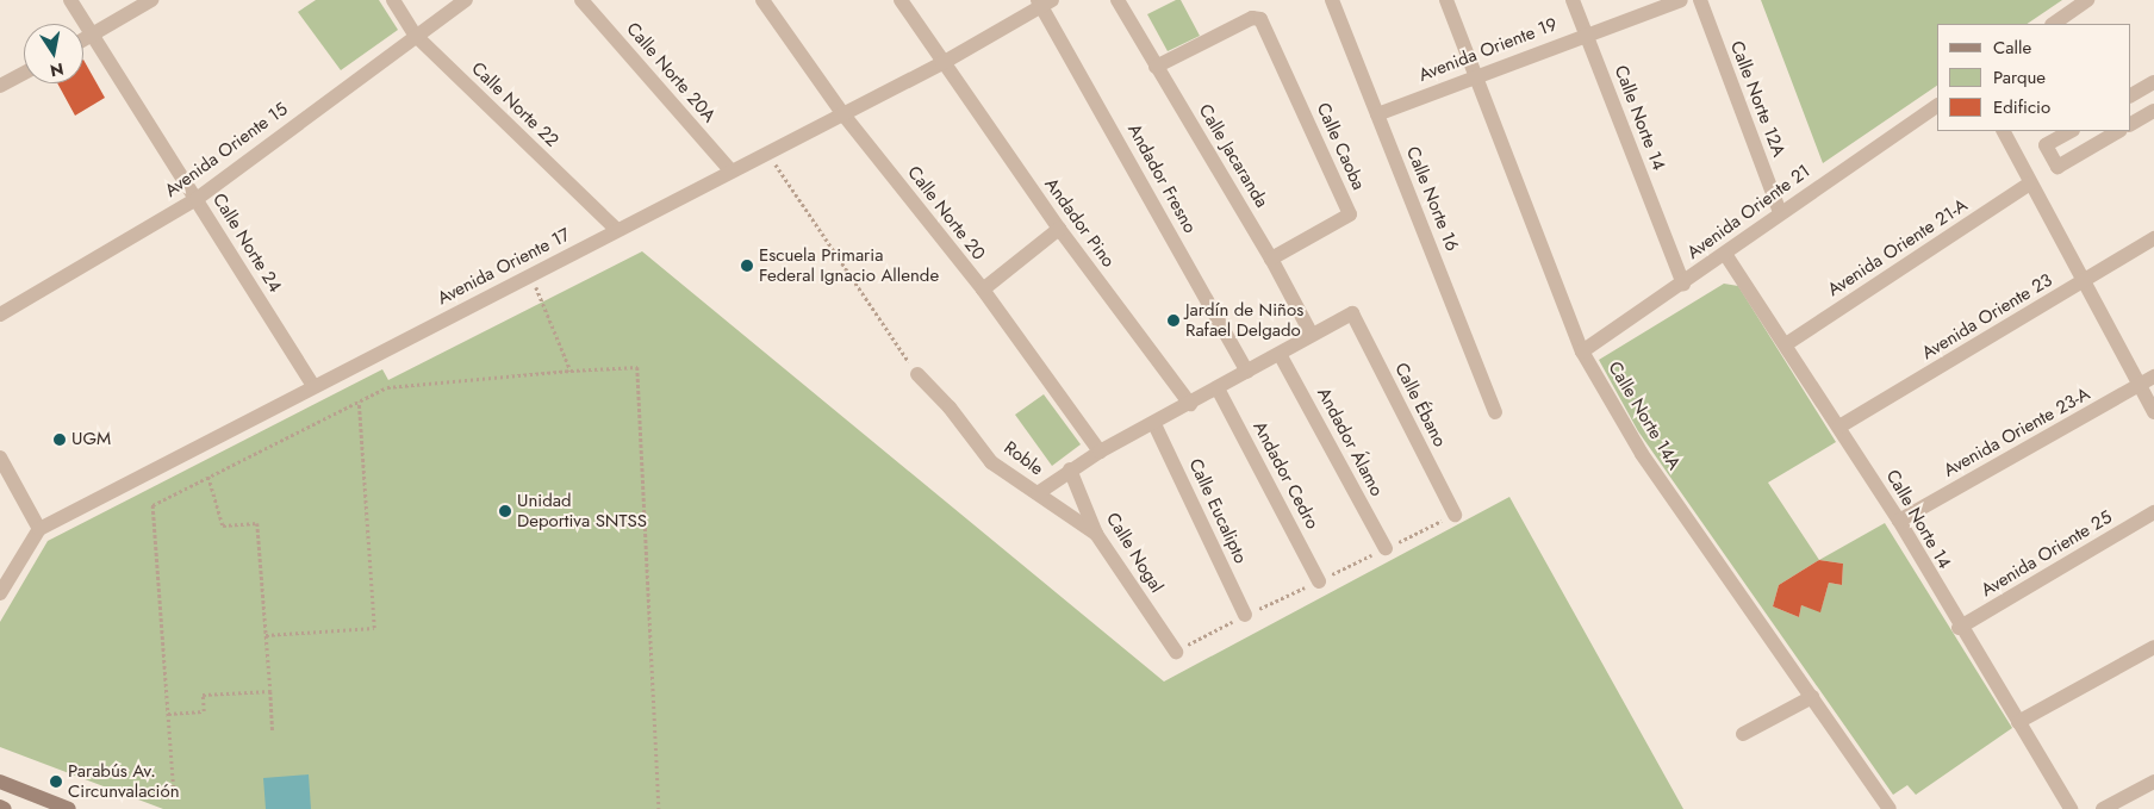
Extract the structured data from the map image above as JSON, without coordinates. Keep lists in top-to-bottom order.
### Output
{
  "streets": {
    "street": [
      "Avenida Oriente 19",
      "Calle Norte 20A",
      "Calle Norte 12A",
      "Calle Norte 22",
      "Calle Norte 14",
      "Calle Caoba",
      "Avenida Oriente 15",
      "Calle Jacaranda",
      "Andador Fresno",
      "Calle Norte 16",
      "Avenida Oriente 21",
      "Calle Norte 20",
      "Andador Pino",
      "Calle Norte 24",
      "Avenida Oriente 21-A",
      "Avenida Oriente 17",
      "Avenida Oriente 23",
      "Calle Ébano",
      "Calle Norte 14A",
      "Avenida Oriente 23-A",
      "Andador Álamo",
      "Roble",
      "Andador Cedro",
      "Calle Eucalipto",
      "Calle Nogal",
      "Avenida Oriente 25"
    ]
  },
  "crossings": [
    ["Avenida Oriente 19", "Calle Norte 14"],
    ["Avenida Oriente 19", "Calle Norte 16"],
    ["Avenida Oriente 19", "Calle Norte 14A"],
    ["Calle Norte 20A", "Avenida Oriente 17"],
    ["Calle Norte 12A", "Avenida Oriente 21"],
    ["Calle Norte 22", "Avenida Oriente 15"],
    ["Calle Norte 22", "Avenida Oriente 17"],
    ["Calle Norte 14", "Avenida Oriente 21"],
    ["Calle Norte 14", "Avenida Oriente 21-A"],
    ["Calle Norte 14", "Avenida Oriente 23"],
    ["Calle Norte 14", "Avenida Oriente 23-A"],
    ["Calle Norte 14", "Avenida Oriente 25"],
    ["Calle Caoba", "Calle Jacaranda"],
    ["Avenida Oriente 15", "Calle Norte 24"],
    ["Calle Jacaranda", "Calle Ébano"],
    ["Andador Fresno", "Avenida Oriente 17"],
    ["Avenida Oriente 21", "Calle Norte 14A"],
    ["Calle Norte 20", "Avenida Oriente 17"],
    ["Andador Pino", "Avenida Oriente 17"],
    ["Calle Norte 24", "Avenida Oriente 17"],
    ["Roble", "Calle Nogal"]
  ],
  "places": [
    "Escuela Primaria Federal Ignacio Allende",
    "Jardín de Niños Rafael Delgado",
    "UGM",
    "Unidad Deportiva SNTSS",
    "Parabús Av. Circunvalación"
  ],
  "legend": ["Calle", "Parque", "Edificio"],
  "north": "bottom"
}
